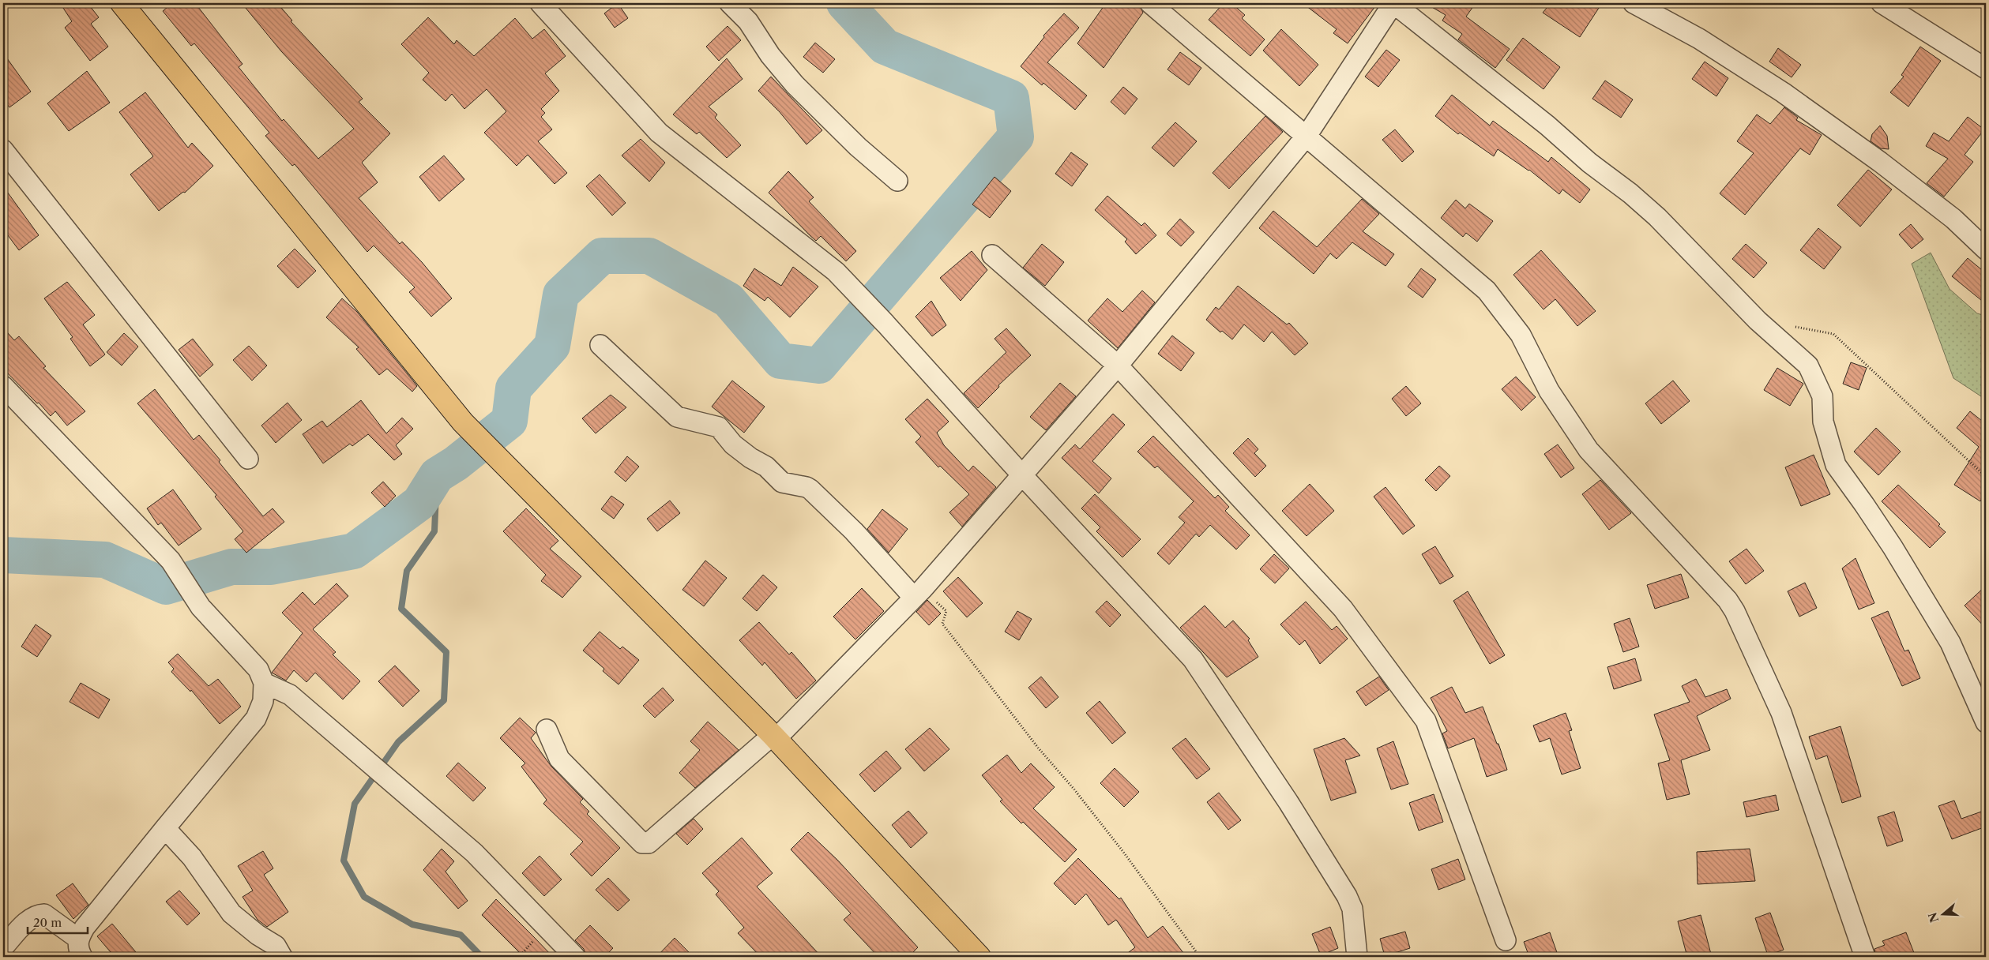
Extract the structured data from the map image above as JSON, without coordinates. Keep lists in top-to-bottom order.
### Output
{
  "scale_bar": "20 m",
  "north": "left"
}
